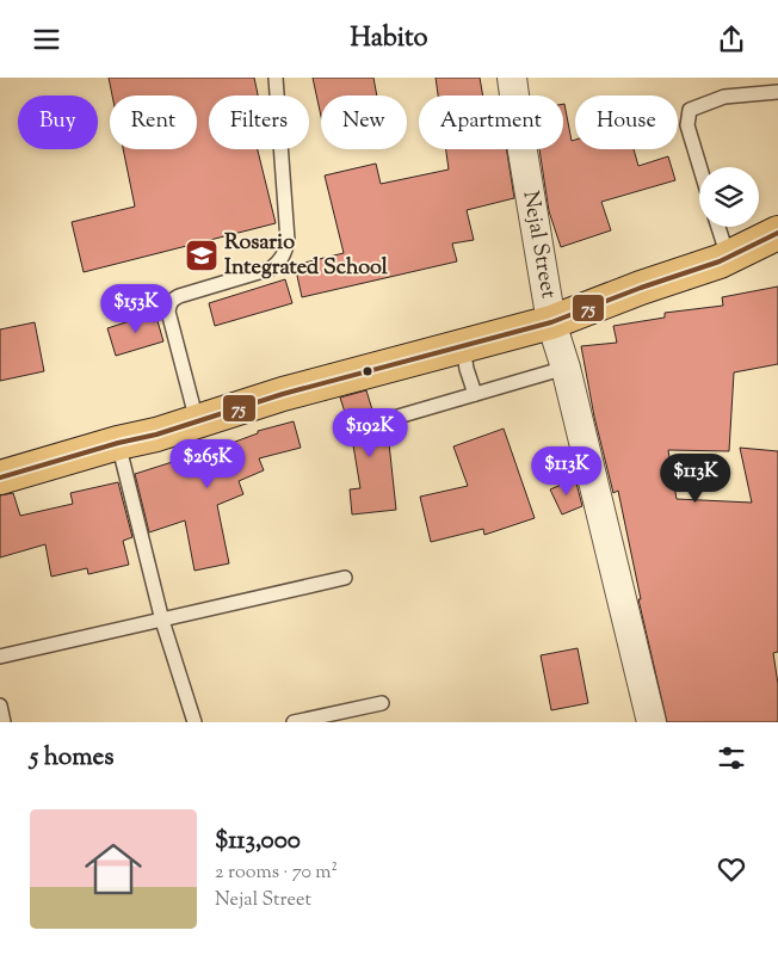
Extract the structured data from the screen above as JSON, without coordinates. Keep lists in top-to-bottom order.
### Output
{
  "streets": {
    "street": ["Nejal Street"]
  },
  "places": {
    "school or university": ["Rosario Integrated School"]
  },
  "lines": ["transit line 75"],
  "page": {
    "header": "Habito",
    "chip": [
      "Buy",
      "Rent",
      "Filters",
      "New",
      "Apartment",
      "House"
    ],
    "price": [
      "$153K",
      "$192K",
      "$265K",
      "$113K",
      "$113K"
    ],
    "heading": "5 homes",
    "list": [
      {
        "name": "$113,000",
        "note": "2 rooms · 70 m² · Nejal Street"
      }
    ]
  }
}
